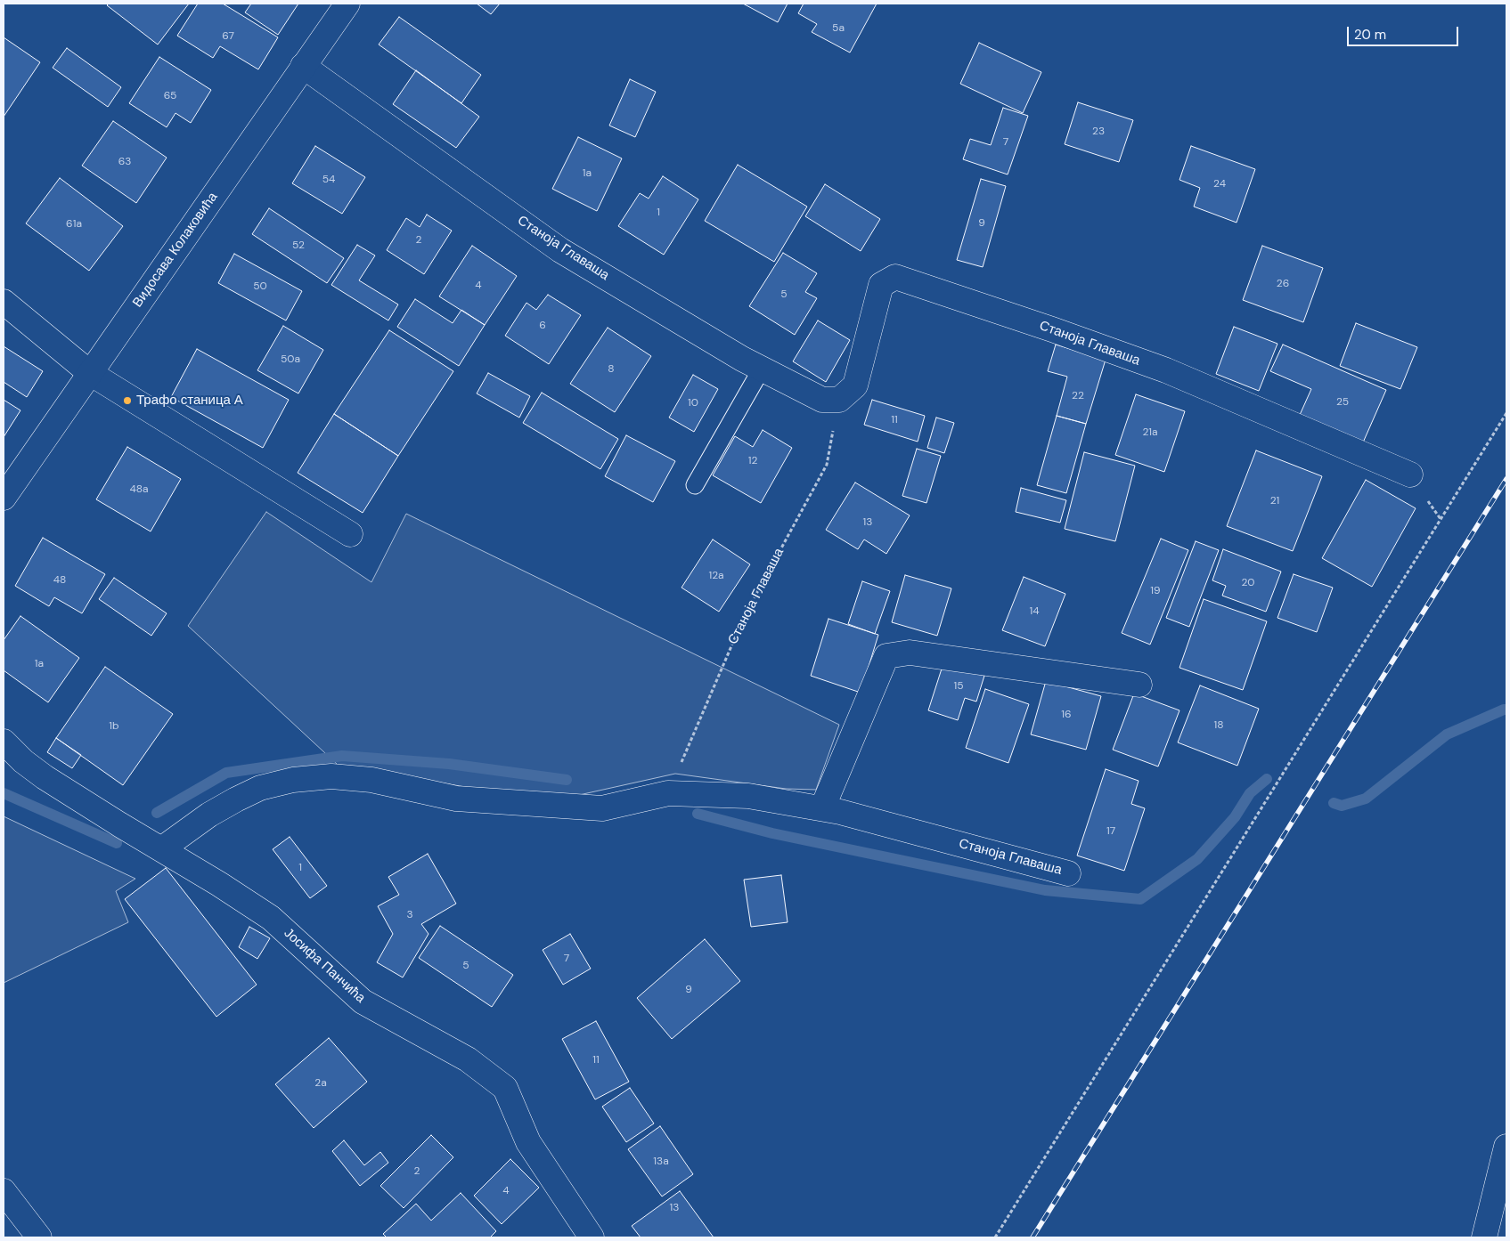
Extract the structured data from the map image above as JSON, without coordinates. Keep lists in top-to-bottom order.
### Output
{
  "streets": {
    "street": ["Станоја Главаша", "Видосава Колаковића", "Јосифа Панчића"]
  },
  "crossings": [
    ["Станоја Главаша", "Видосава Колаковића"],
    ["Станоја Главаша", "Јосифа Панчића"]
  ],
  "places": ["Трафо станица А"],
  "house_numbers": [
    "5a",
    "67",
    "65",
    "23",
    "7",
    "63",
    "1a",
    "54",
    "24",
    "1",
    "9",
    "61a",
    "2",
    "52",
    "26",
    "4",
    "50",
    "5",
    "6",
    "50a",
    "8",
    "22",
    "25",
    "10",
    "11",
    "21a",
    "12",
    "48a",
    "21",
    "13",
    "12a",
    "48",
    "20",
    "19",
    "14",
    "1a",
    "15",
    "16",
    "18",
    "1b",
    "17",
    "1",
    "3",
    "7",
    "5",
    "9",
    "11",
    "2a",
    "13a",
    "2",
    "4",
    "13"
  ],
  "scale_bar": "20 m"
}
